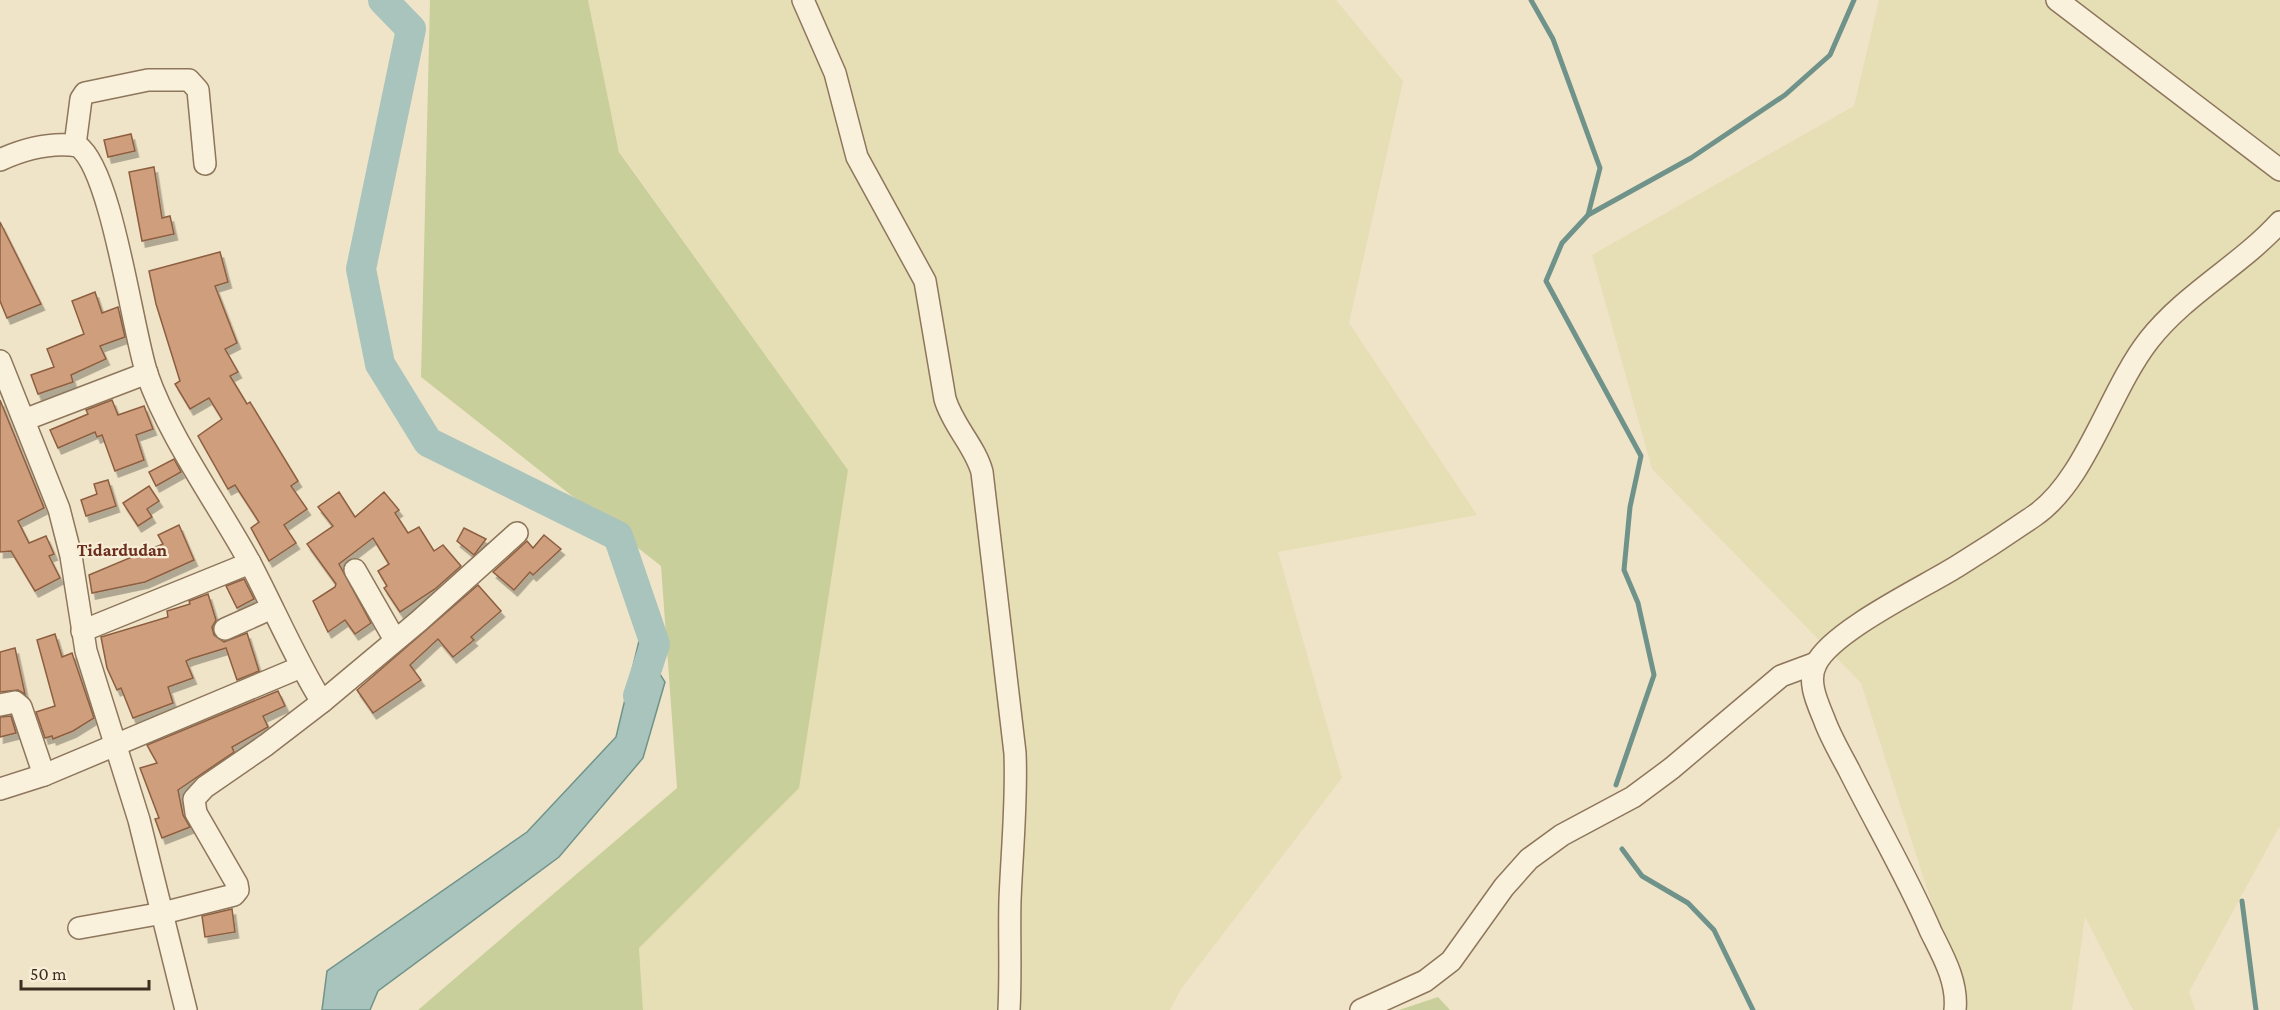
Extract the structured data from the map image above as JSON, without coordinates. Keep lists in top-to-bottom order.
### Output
{
  "districts": ["Tidardudan"],
  "scale_bar": "50 m"
}
